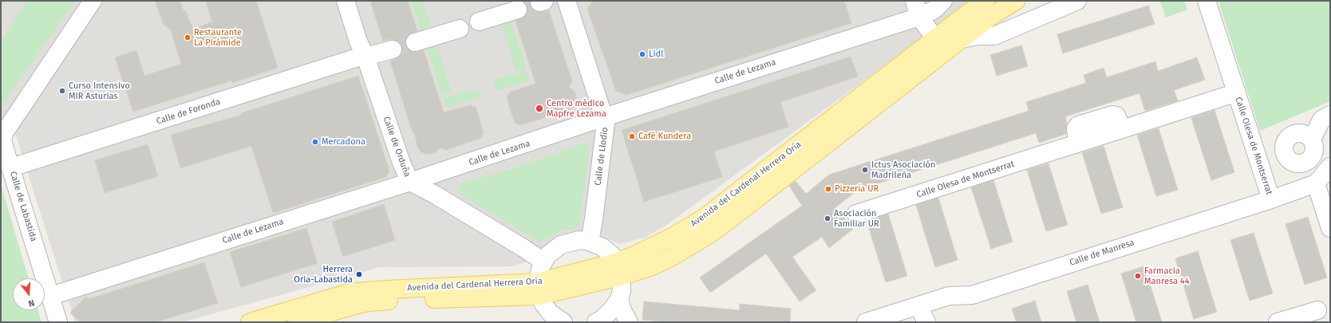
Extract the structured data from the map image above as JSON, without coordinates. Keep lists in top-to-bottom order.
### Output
{
  "streets": {
    "main road": ["Avenida del Cardenal Herrera Oria"],
    "street": [
      "Calle de Lezama",
      "Calle de Foronda",
      "Calle Olesa de Montserrat",
      "Calle de Orduña",
      "Calle de Llodio",
      "Calle de Labastida",
      "Calle de Manresa"
    ]
  },
  "crossings": [
    ["Calle de Lezama", "Calle de Orduña"],
    ["Calle de Lezama", "Calle de Llodio"],
    ["Calle de Lezama", "Calle de Labastida"],
    ["Calle de Foronda", "Calle de Orduña"],
    ["Calle de Foronda", "Calle de Labastida"],
    ["Calle Olesa de Montserrat", "Calle de Manresa"]
  ],
  "places": [
    "Restaurante La Pirámide",
    "Lidl",
    "Curso Intensivo MIR Asturias",
    "Centro médico Mapfre Lezama",
    "Café Kundera",
    "Mercadona",
    "Ictus Asociación Madrileña",
    "Pizzería UR",
    "Asociación Familiar UR",
    "Herrera Oria-Labastida",
    "Farmacia Manresa 44"
  ],
  "north": "bottom"
}
